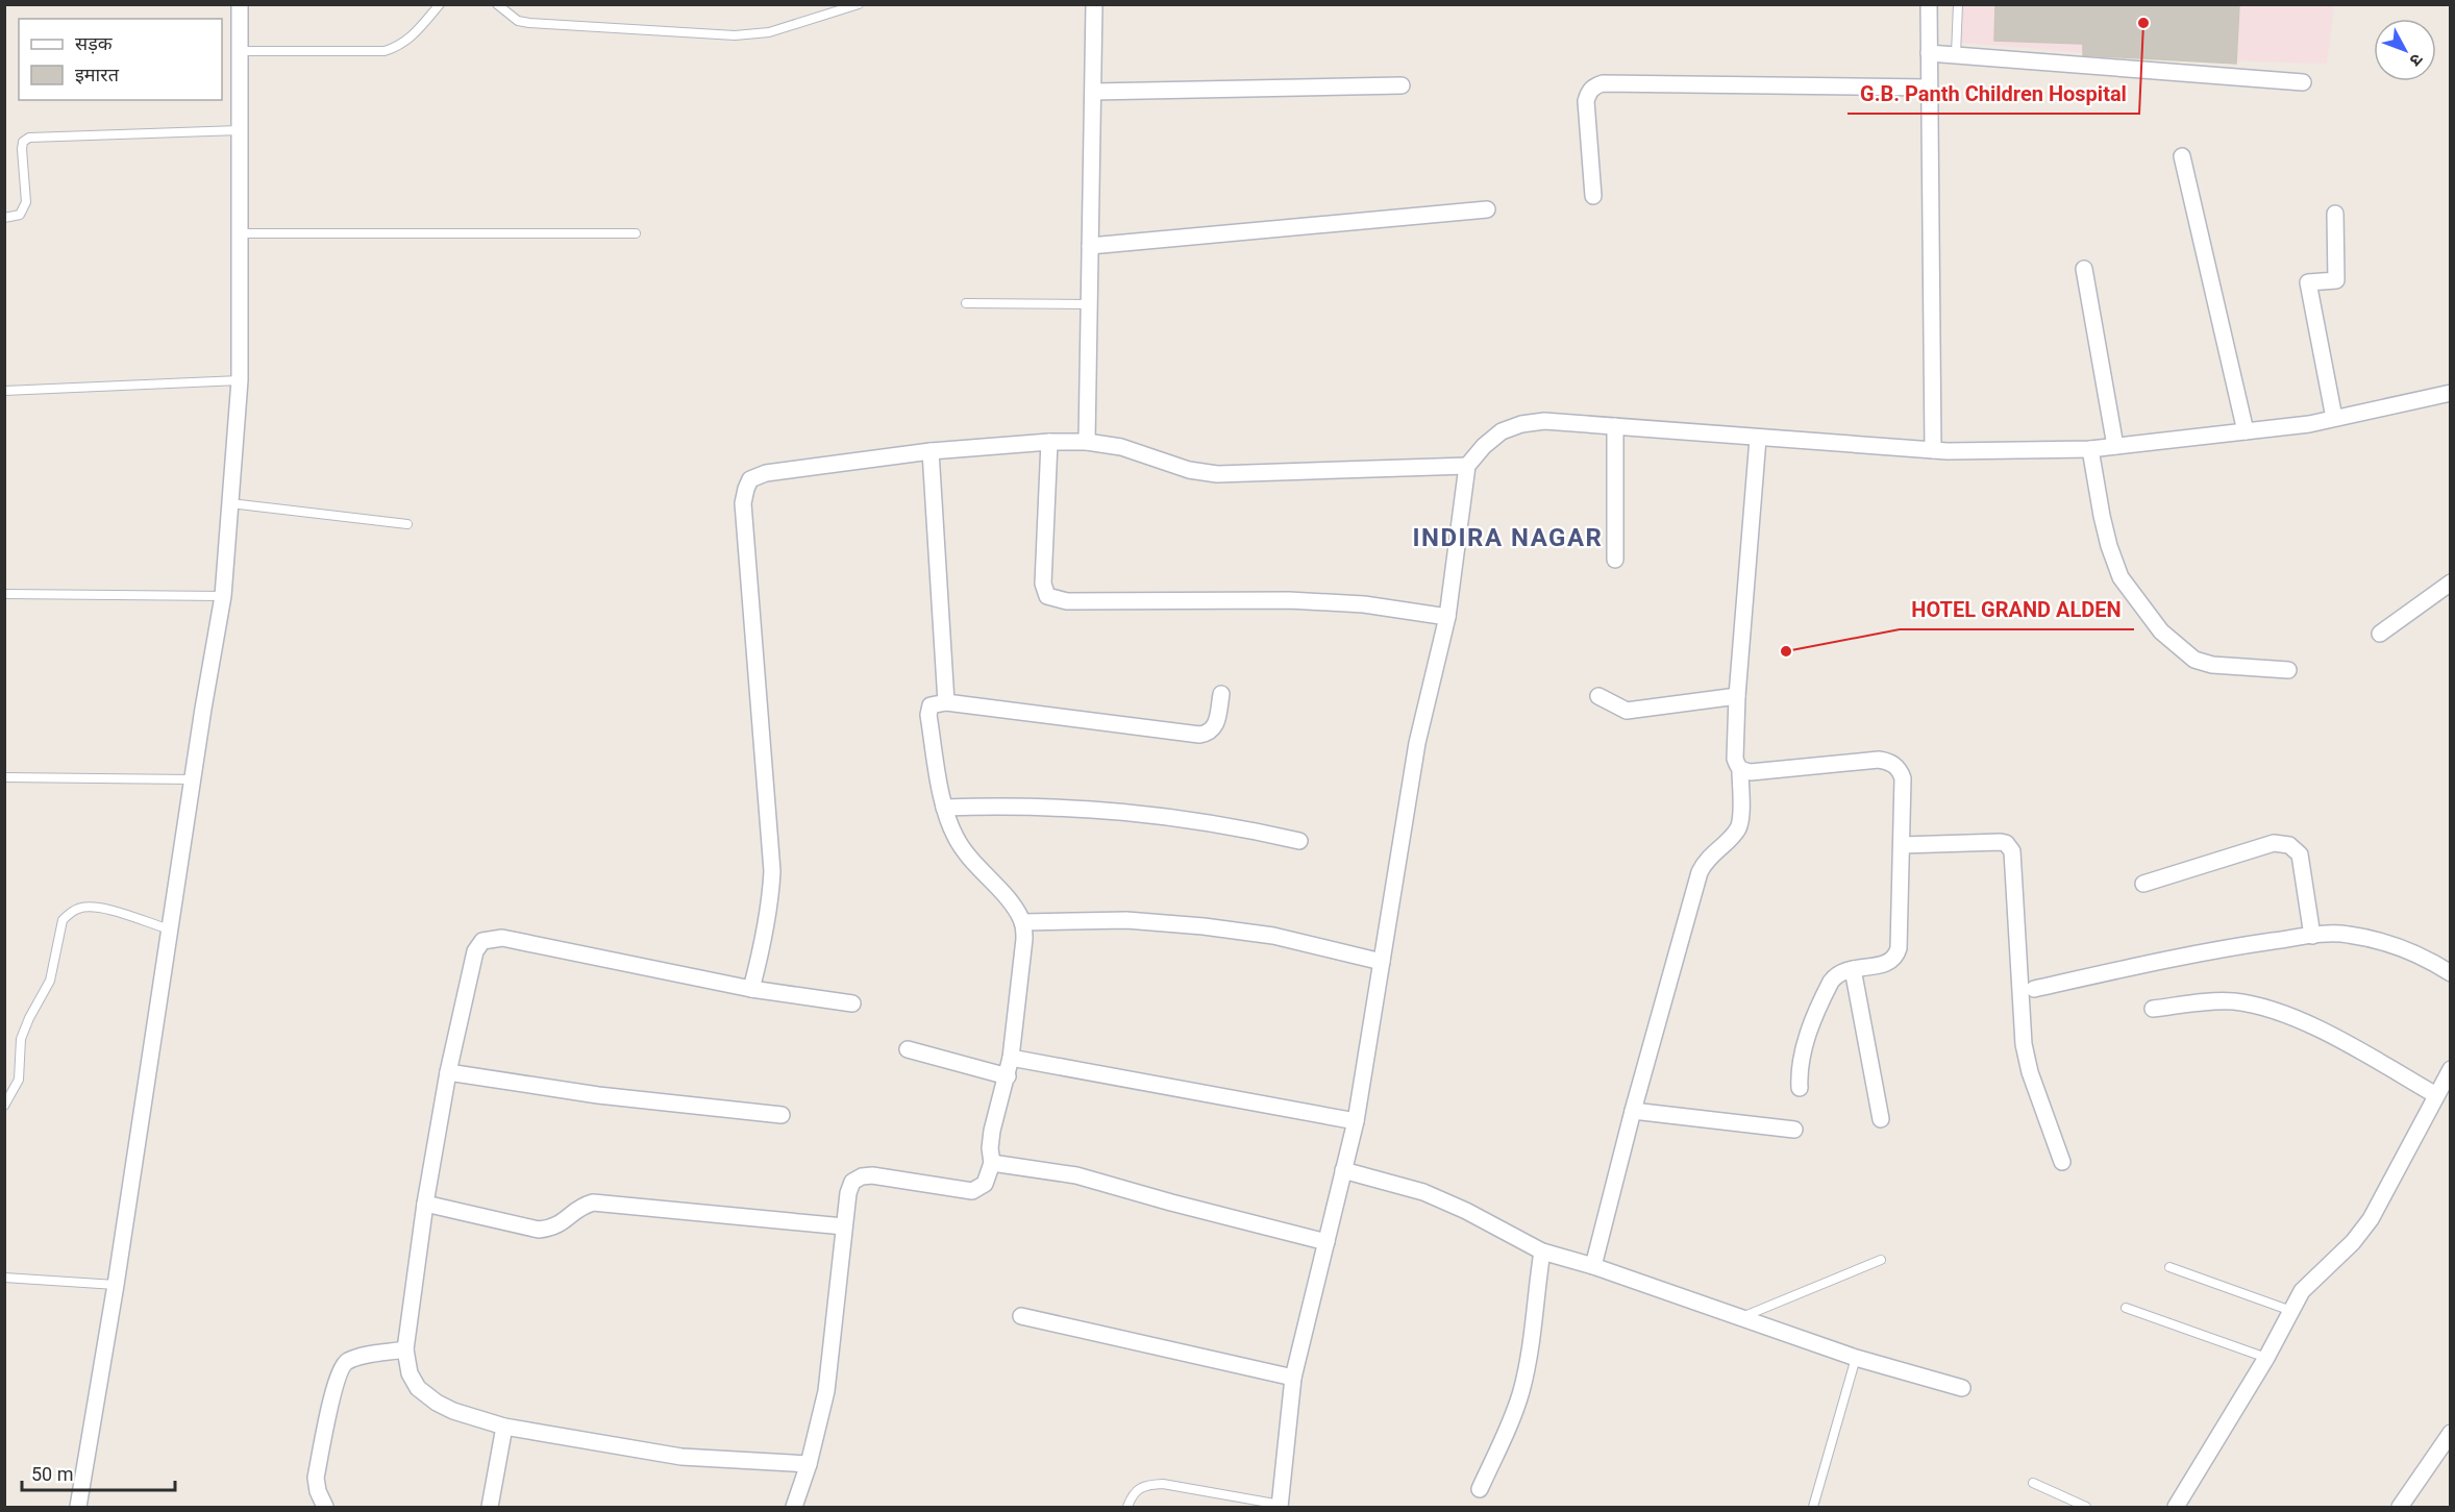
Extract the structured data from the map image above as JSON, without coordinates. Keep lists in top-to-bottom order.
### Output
{
  "districts": ["INDIRA NAGAR"],
  "places": ["G.B. Panth Children Hospital", "HOTEL GRAND ALDEN"],
  "legend": ["सड़क", "इमारत"],
  "scale_bar": "50 m",
  "north": "bottom right"
}
